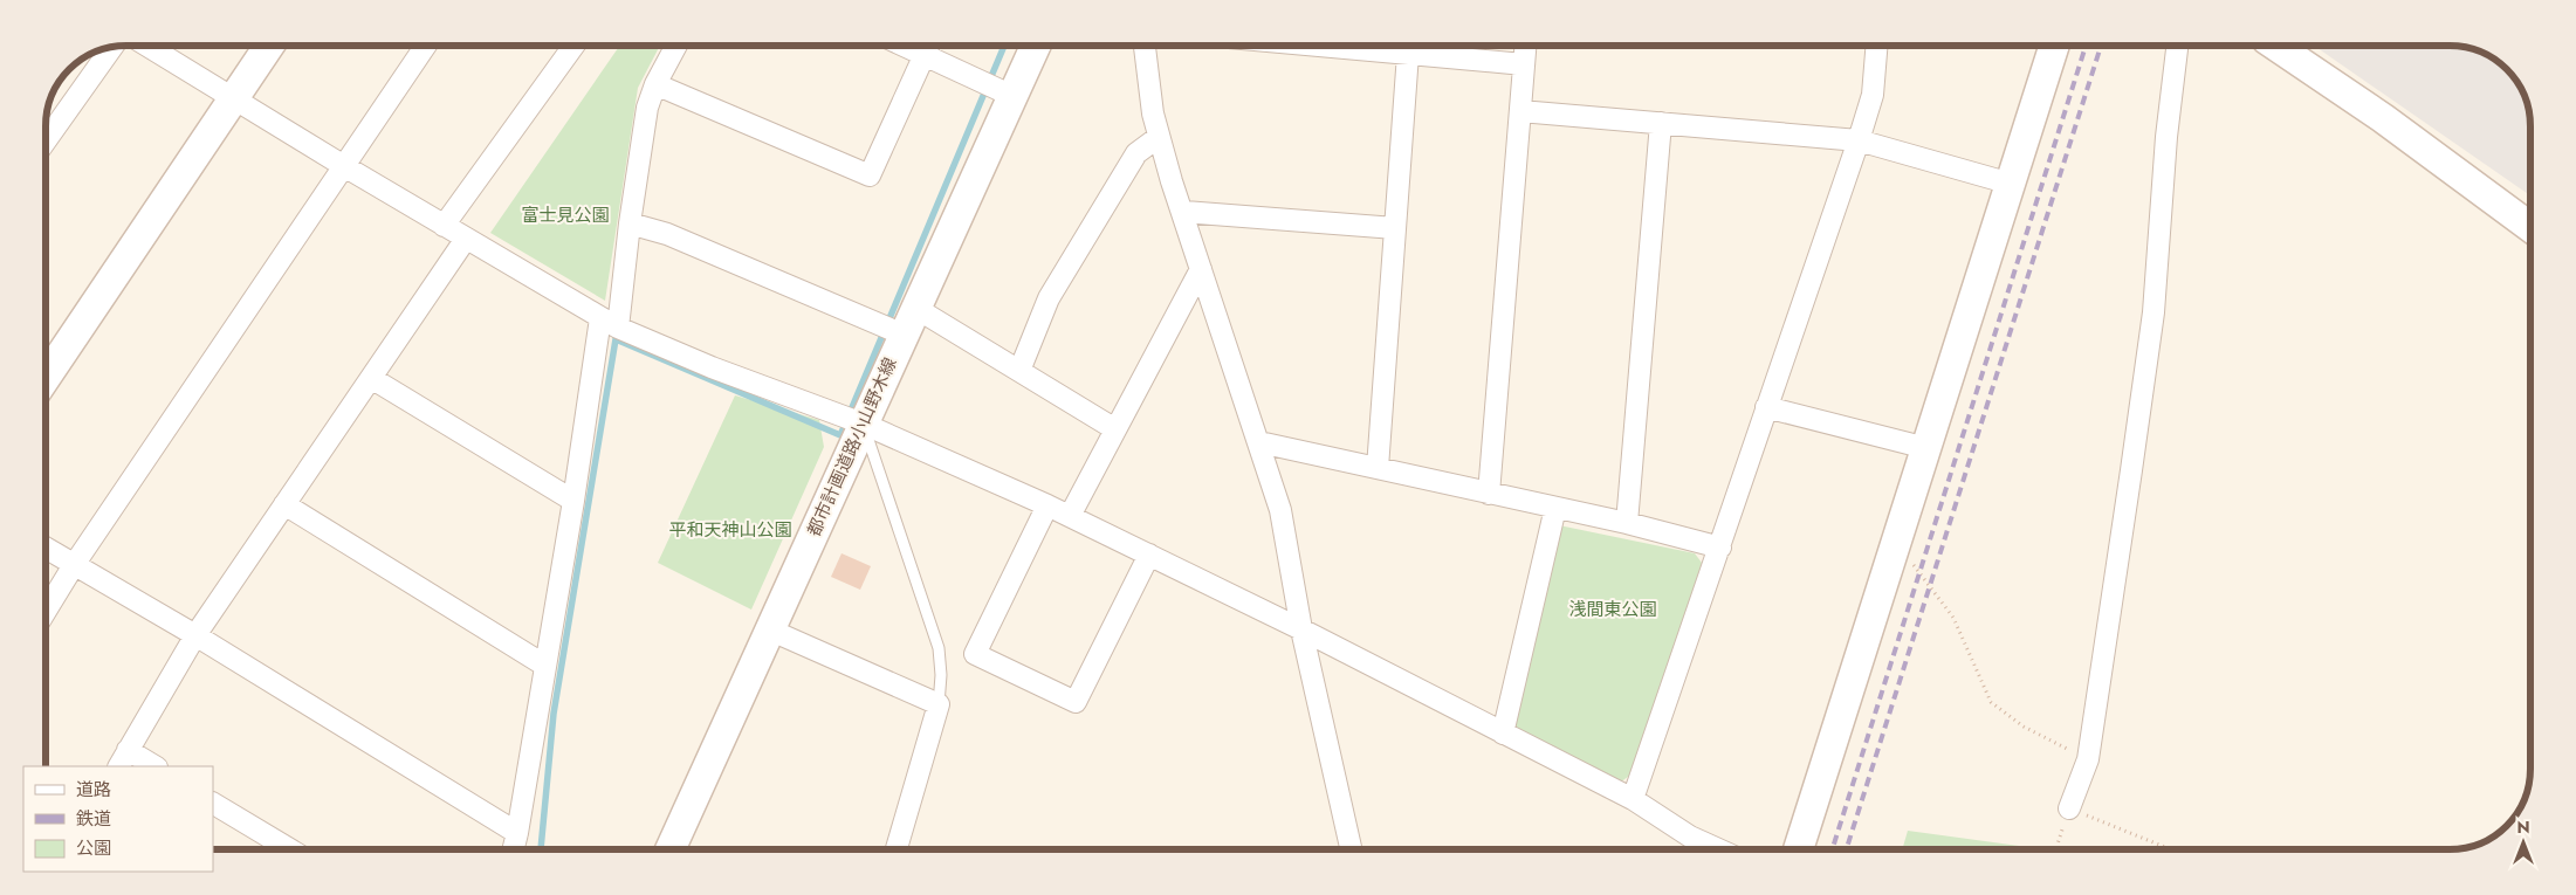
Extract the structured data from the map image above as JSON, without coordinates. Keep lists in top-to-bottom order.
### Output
{
  "streets": {
    "street": ["都市計画道路小山野木線"]
  },
  "parks": ["富士見公園", "平和天神山公園", "浅間東公園"],
  "legend": ["道路", "鉄道", "公園"],
  "north": "top"
}
